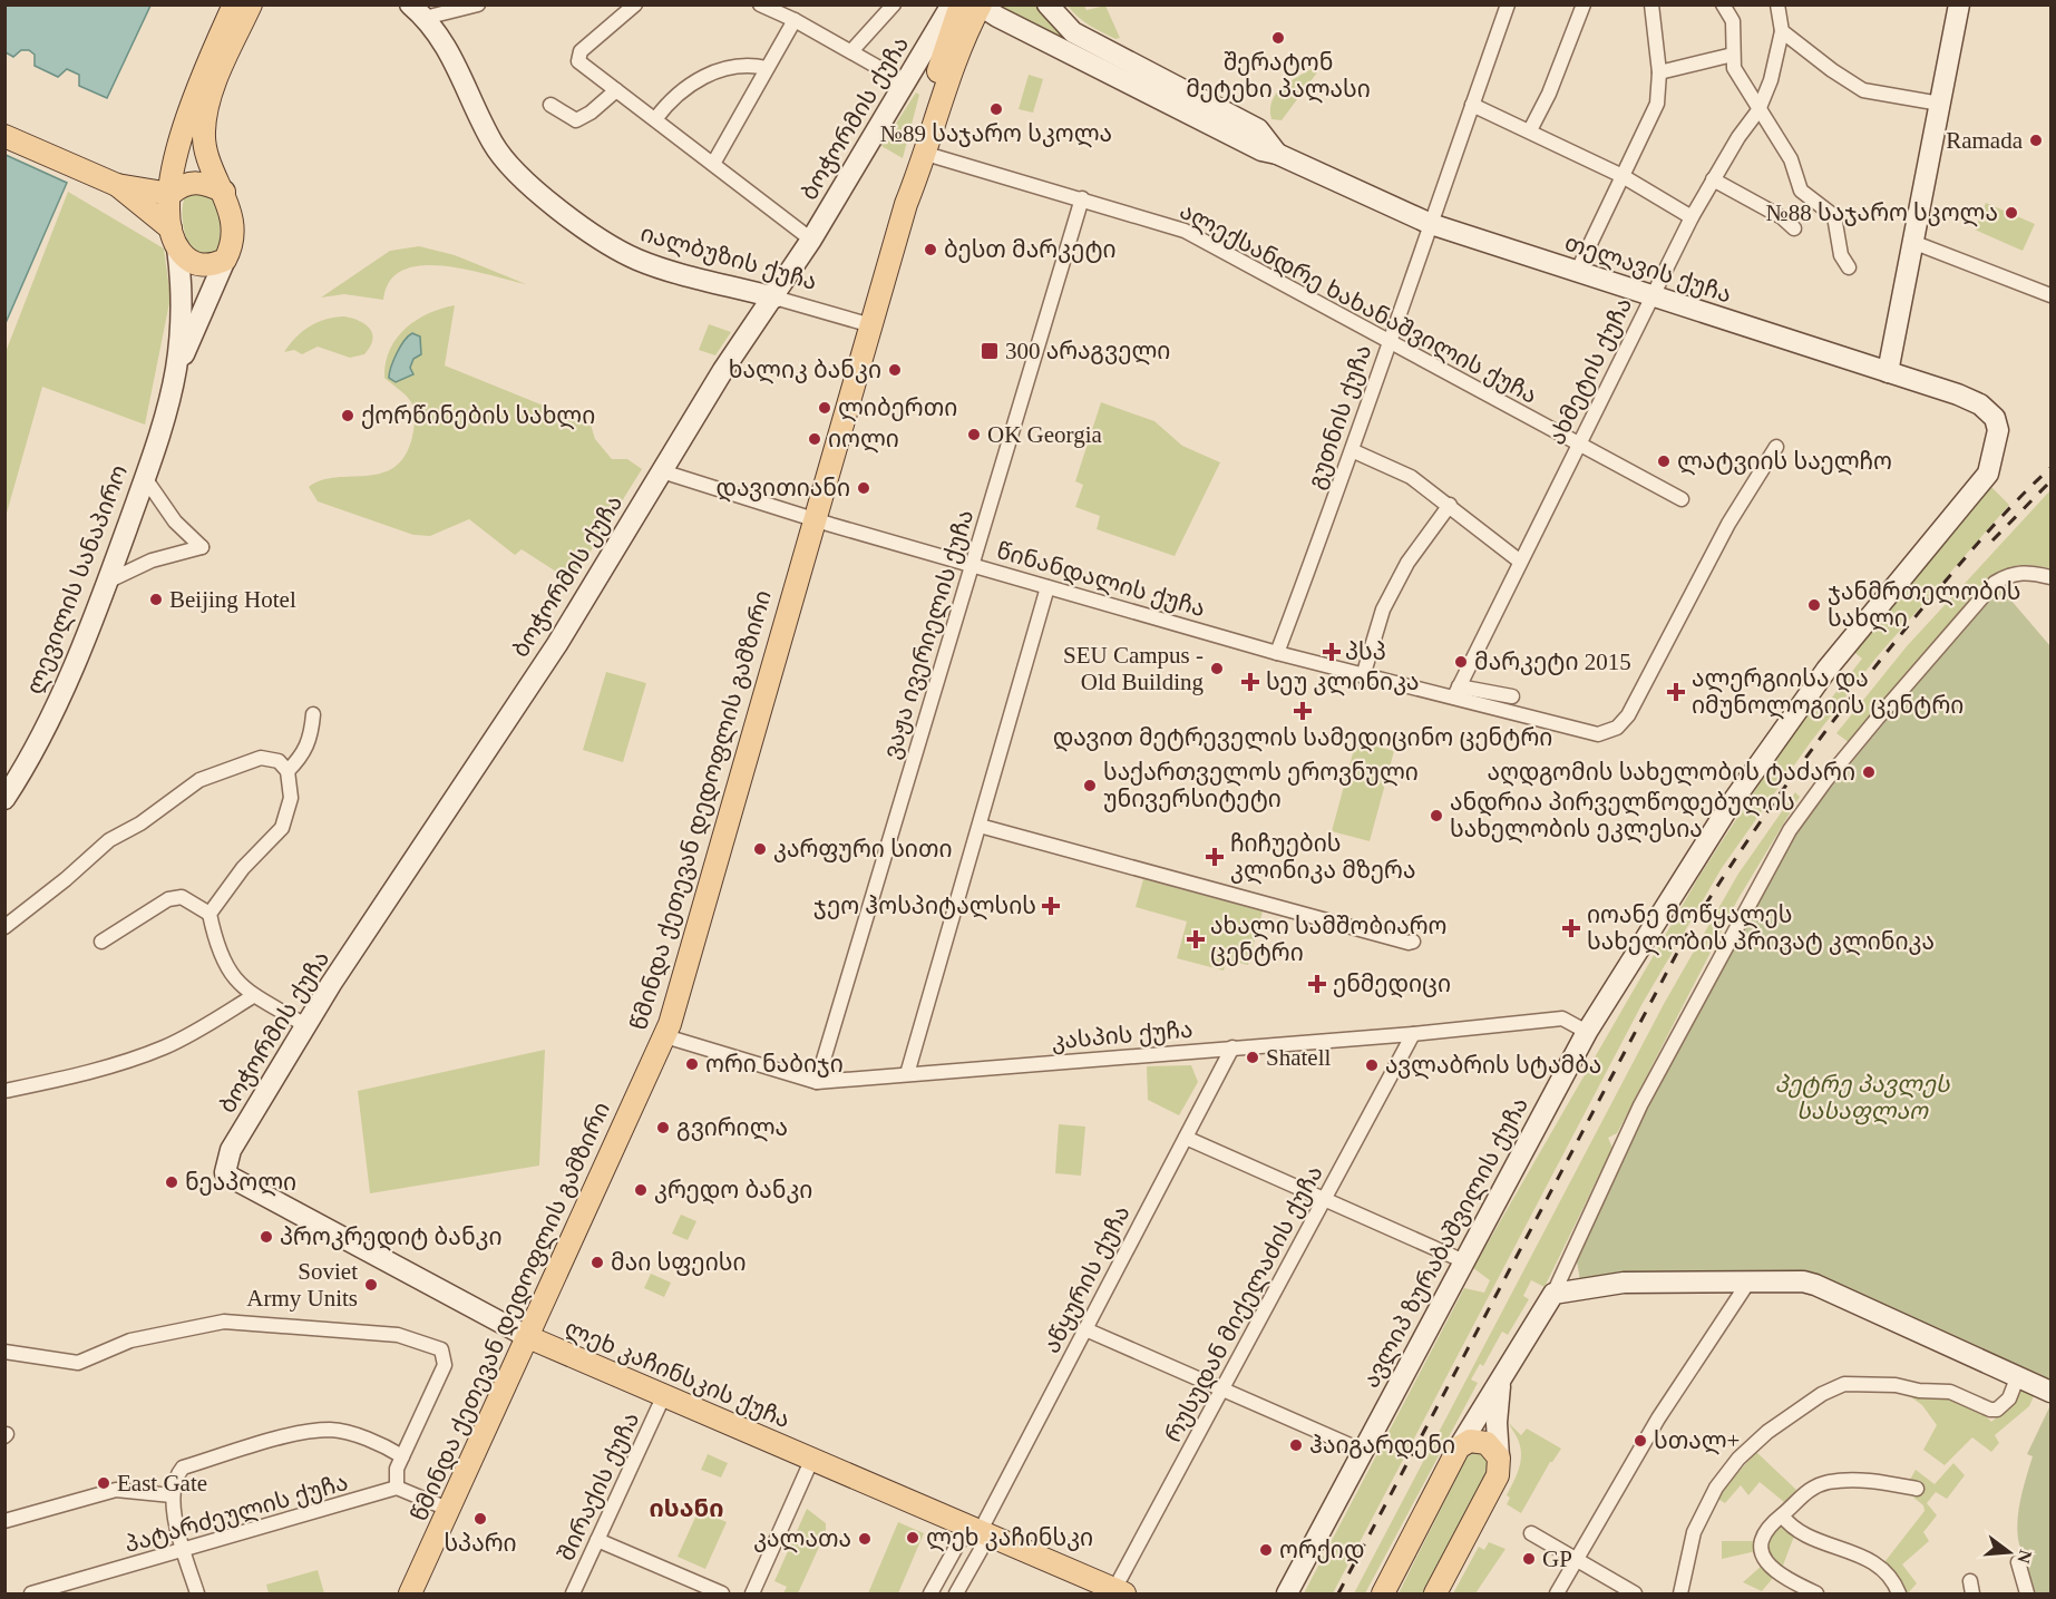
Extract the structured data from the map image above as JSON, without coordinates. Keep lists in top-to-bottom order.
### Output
{
  "streets": {
    "main road": ["წმინდა ქეთევან დედოფლის გამზირი", "ლეხ კაჩინსკის ქუჩა"],
    "street": [
      "ბოჭორმის ქუჩა",
      "იალბუზის ქუჩა",
      "თელავის ქუჩა",
      "ალექსანდრე ხახანაშვილის ქუჩა",
      "ახმეტის ქუჩა",
      "გუთნის ქუჩა",
      "ლევილის სანაპირო",
      "წინანდალის ქუჩა",
      "ვაჟა ივერიელის ქუჩა",
      "კასპის ქუჩა",
      "ავლიპ ზურაბაშვილის ქუჩა",
      "აწყურის ქუჩა",
      "რუსუდან მიქელაძის ქუჩა",
      "შირაქის ქუჩა",
      "პატარძეულის ქუჩა"
    ]
  },
  "crossings": [
    ["ბოჭორმის ქუჩა", "იალბუზის ქუჩა"],
    ["ბოჭორმის ქუჩა", "წინანდალის ქუჩა"],
    ["ბოჭორმის ქუჩა", "ლეხ კაჩინსკის ქუჩა"],
    ["იალბუზის ქუჩა", "წმინდა ქეთევან დედოფლის გამზირი"],
    ["თელავის ქუჩა", "ახმეტის ქუჩა"],
    ["თელავის ქუჩა", "გუთნის ქუჩა"],
    ["თელავის ქუჩა", "წმინდა ქეთევან დედოფლის გამზირი"],
    ["თელავის ქუჩა", "ავლიპ ზურაბაშვილის ქუჩა"],
    ["ალექსანდრე ხახანაშვილის ქუჩა", "ახმეტის ქუჩა"],
    ["ალექსანდრე ხახანაშვილის ქუჩა", "გუთნის ქუჩა"],
    ["ალექსანდრე ხახანაშვილის ქუჩა", "ვაჟა ივერიელის ქუჩა"],
    ["ალექსანდრე ხახანაშვილის ქუჩა", "წმინდა ქეთევან დედოფლის გამზირი"],
    ["ახმეტის ქუჩა", "წინანდალის ქუჩა"],
    ["გუთნის ქუჩა", "წინანდალის ქუჩა"],
    ["წინანდალის ქუჩა", "ვაჟა ივერიელის ქუჩა"],
    ["წინანდალის ქუჩა", "წმინდა ქეთევან დედოფლის გამზირი"],
    ["ვაჟა ივერიელის ქუჩა", "კასპის ქუჩა"],
    ["წმინდა ქეთევან დედოფლის გამზირი", "კასპის ქუჩა"],
    ["წმინდა ქეთევან დედოფლის გამზირი", "ლეხ კაჩინსკის ქუჩა"],
    ["კასპის ქუჩა", "ავლიპ ზურაბაშვილის ქუჩა"],
    ["კასპის ქუჩა", "აწყურის ქუჩა"],
    ["კასპის ქუჩა", "რუსუდან მიქელაძის ქუჩა"],
    ["აწყურის ქუჩა", "ლეხ კაჩინსკის ქუჩა"],
    ["რუსუდან მიქელაძის ქუჩა", "ლეხ კაჩინსკის ქუჩა"],
    ["ლეხ კაჩინსკის ქუჩა", "შირაქის ქუჩა"]
  ],
  "districts": ["ისანი"],
  "parks": ["პეტრე პავლეს სასაფლაო"],
  "places": {
    "other": [
      "შერატონ მეტეხი პალასი",
      "№89 საჯარო სკოლა",
      "Ramada",
      "№88 საჯარო სკოლა",
      "ბესთ მარკეტი",
      "ხალიკ ბანკი",
      "ლიბერთი",
      "ქორწინების სახლი",
      "OK Georgia",
      "იოლი",
      "ლატვიის საელჩო",
      "დავითიანი",
      "Beijing Hotel",
      "ჯანმრთელობის სახლი",
      "მარკეტი 2015",
      "SEU Campus - Old Building",
      "აღდგომის სახელობის ტაძარი",
      "საქართველოს ეროვნული უნივერსიტეტი",
      "ანდრია პირველწოდებულის სახელობის ეკლესია",
      "კარფური სითი",
      "Shatell",
      "ორი ნაბიჯი",
      "ავლაბრის სტამბა",
      "გვირილა",
      "ნეაპოლი",
      "კრედო ბანკი",
      "პროკრედიტ ბანკი",
      "მაი სფეისი",
      "Soviet Army Units",
      "სთალ+",
      "ჰაიგარდენი",
      "East Gate",
      "სპარი",
      "ლეხ კაჩინსკი",
      "კალათა",
      "ორქიდ",
      "GP"
    ],
    "transit": ["300 არაგველი"],
    "health": [
      "პსპ",
      "სეუ კლინიკა",
      "ალერგიისა და იმუნოლოგიის ცენტრი",
      "დავით მეტრეველის სამედიცინო ცენტრი",
      "ჩიჩუების კლინიკა მზერა",
      "ჯეო ჰოსპიტალსის",
      "იოანე მოწყალეს სახელობის პრივატ კლინიკა",
      "ახალი სამშობიარო ცენტრი",
      "ენმედიცი"
    ]
  },
  "north": "right"
}
